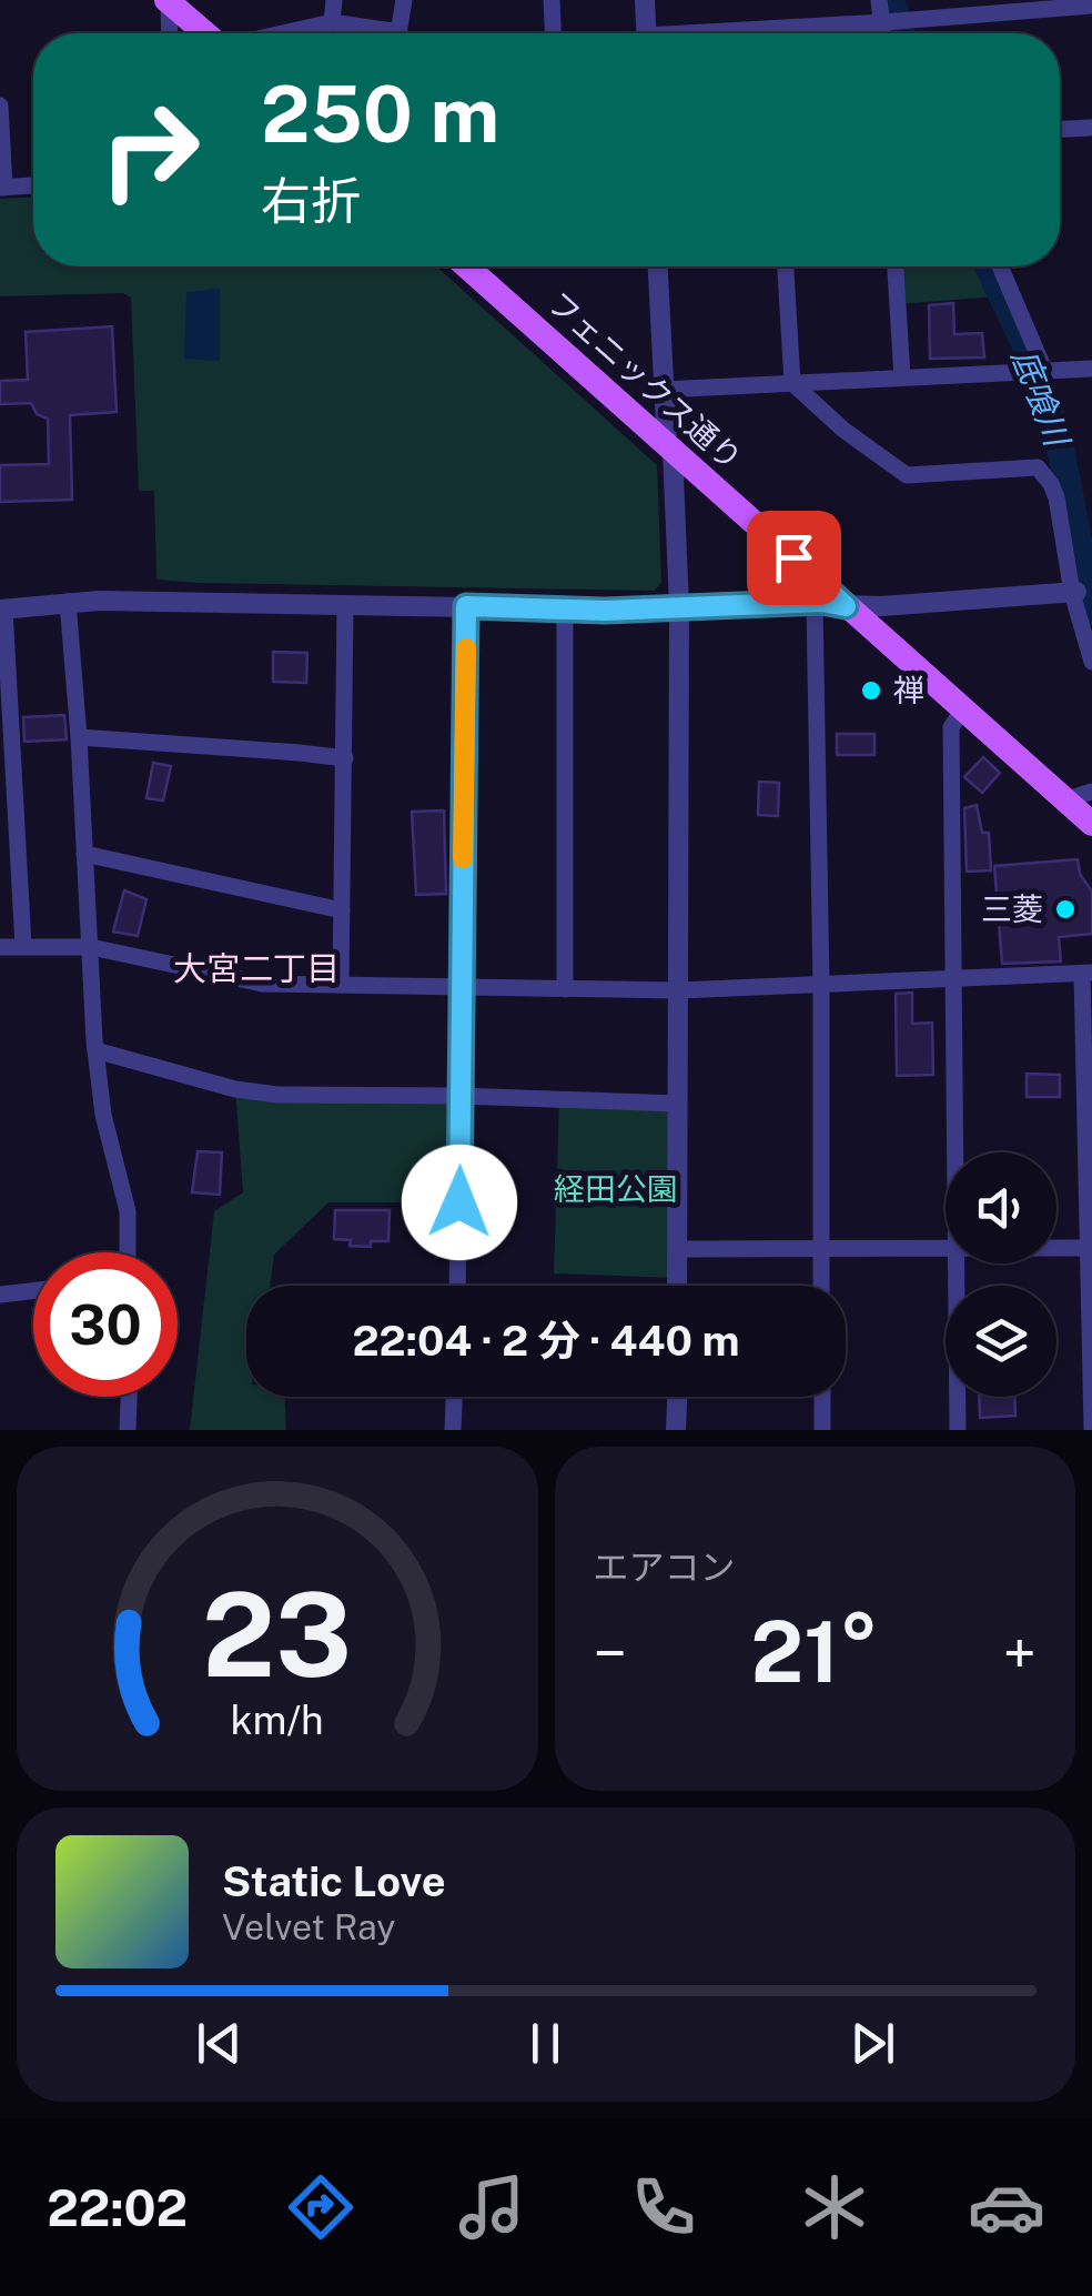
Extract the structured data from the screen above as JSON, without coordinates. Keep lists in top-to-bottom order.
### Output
{
  "streets": {
    "main road": ["フェニックス通り"]
  },
  "districts": ["大宮二丁目"],
  "water": ["底喰川"],
  "parks": ["経田公園"],
  "places": ["禅", "三菱"],
  "page": {
    "turn": ["250 m", "右折"],
    "limit": "30",
    "trip": "22:04 · 2 分 · 440 m",
    "tile": "エアコン",
    "heat": ["−", "21°", "+"],
    "song": ["Static Love", "Velvet Ray"],
    "tabs": "22:02",
    "gauge": ["23", "km/h"]
  }
}
